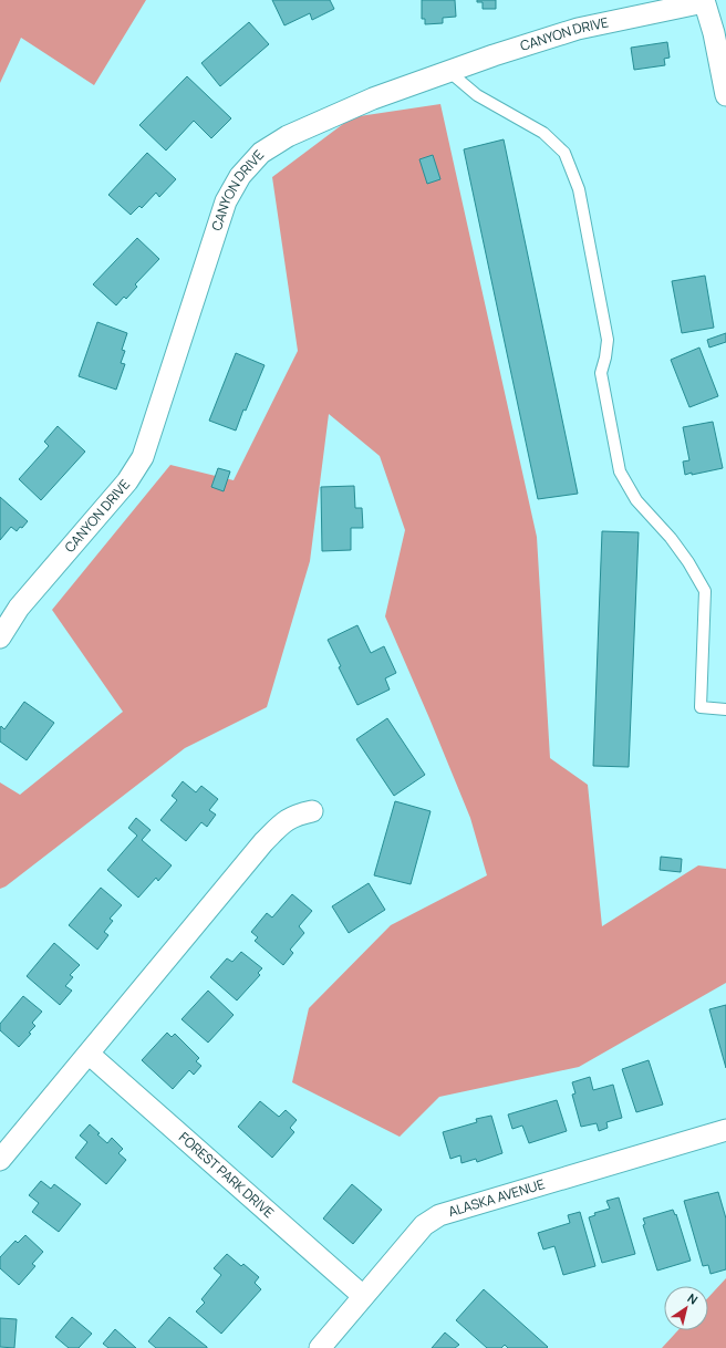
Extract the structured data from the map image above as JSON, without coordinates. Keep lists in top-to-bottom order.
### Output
{
  "streets": {
    "street": ["CANYON DRIVE", "FOREST PARK DRIVE", "ALASKA AVENUE"]
  },
  "crossings": [
    ["FOREST PARK DRIVE", "ALASKA AVENUE"]
  ],
  "north": "top right"
}
